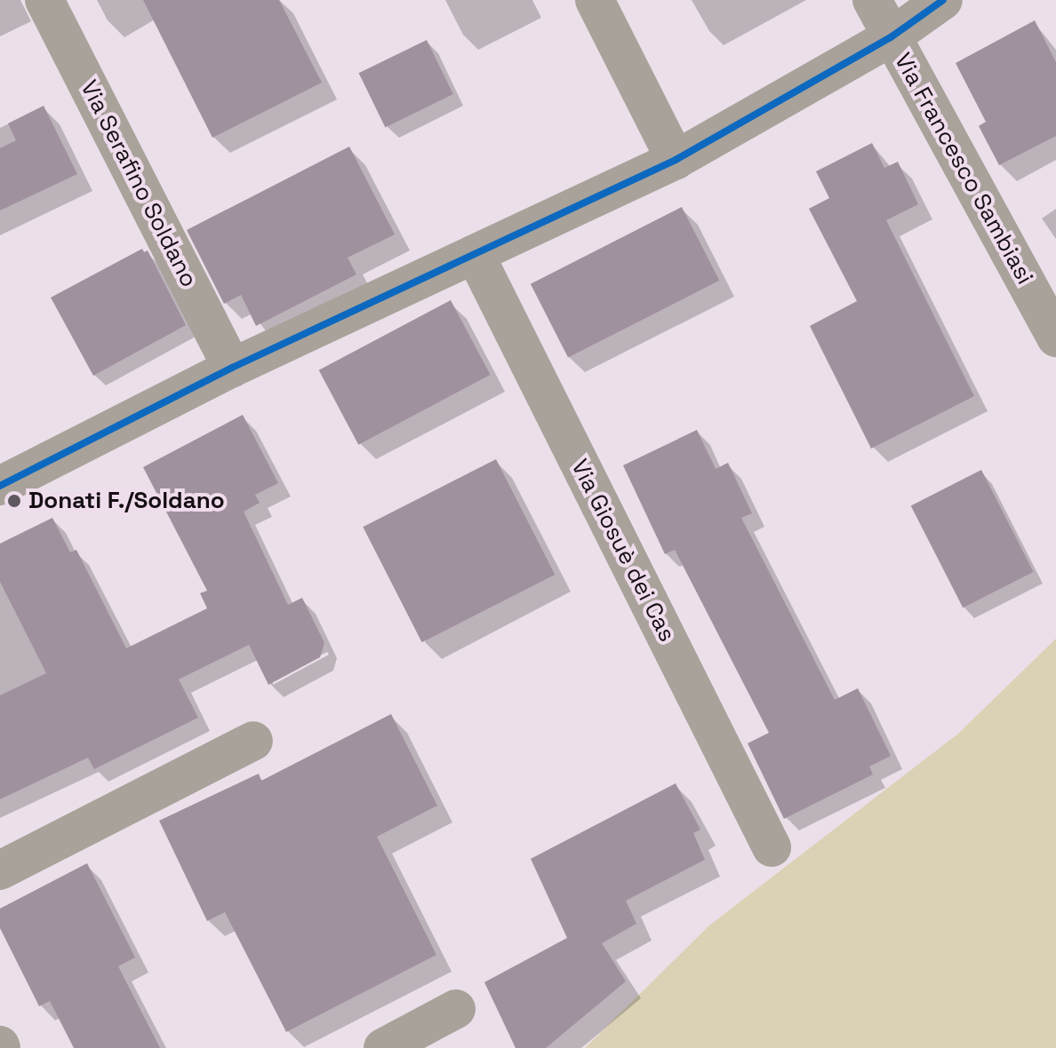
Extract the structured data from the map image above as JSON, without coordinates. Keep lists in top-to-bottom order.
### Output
{
  "streets": {
    "street": ["Via Francesco Sambiasi", "Via Serafino Soldano", "Via Giosuè dei Cas"]
  },
  "places": ["Donati F./Soldano"]
}
